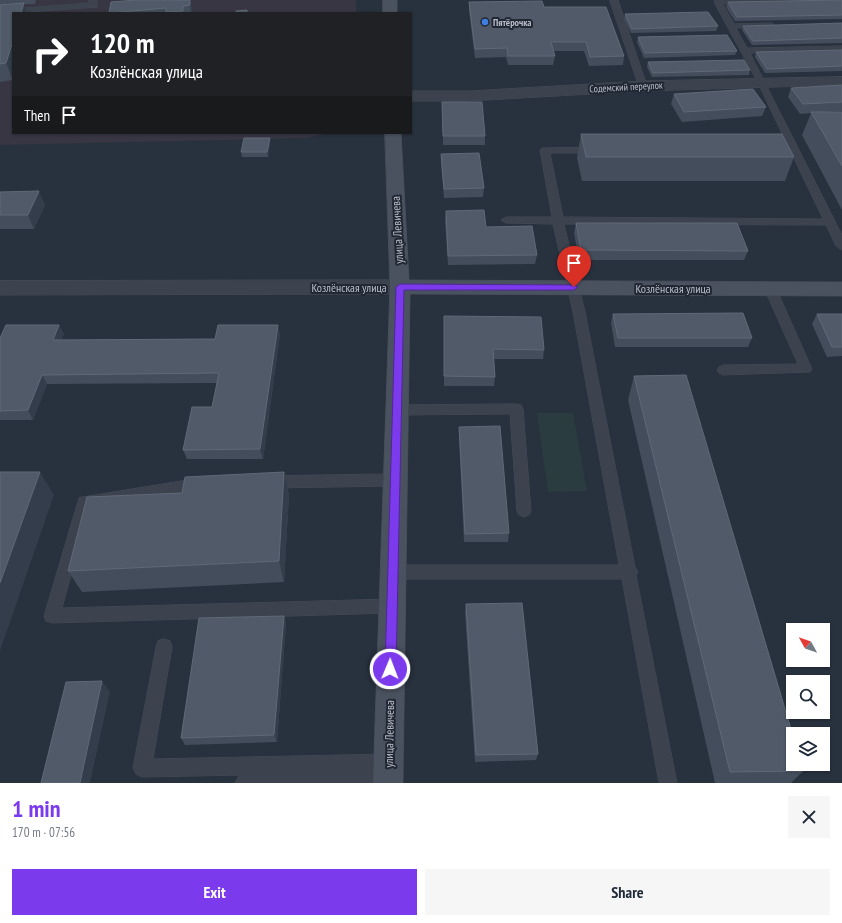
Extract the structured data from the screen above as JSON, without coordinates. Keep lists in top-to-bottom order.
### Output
{
  "streets": {
    "street": ["Содемский переулок", "улица Левичева", "Козлёнская улица"]
  },
  "crossings": [
    ["улица Левичева", "Козлёнская улица"]
  ],
  "places": ["Пятёрочка"],
  "north": "top left",
  "page": {
    "turn": ["120 m", "Козлёнская улица"],
    "then": "Then",
    "heading": ["1 min", "170 m · 07:56"],
    "buttons": ["Exit", "Share"]
  }
}
